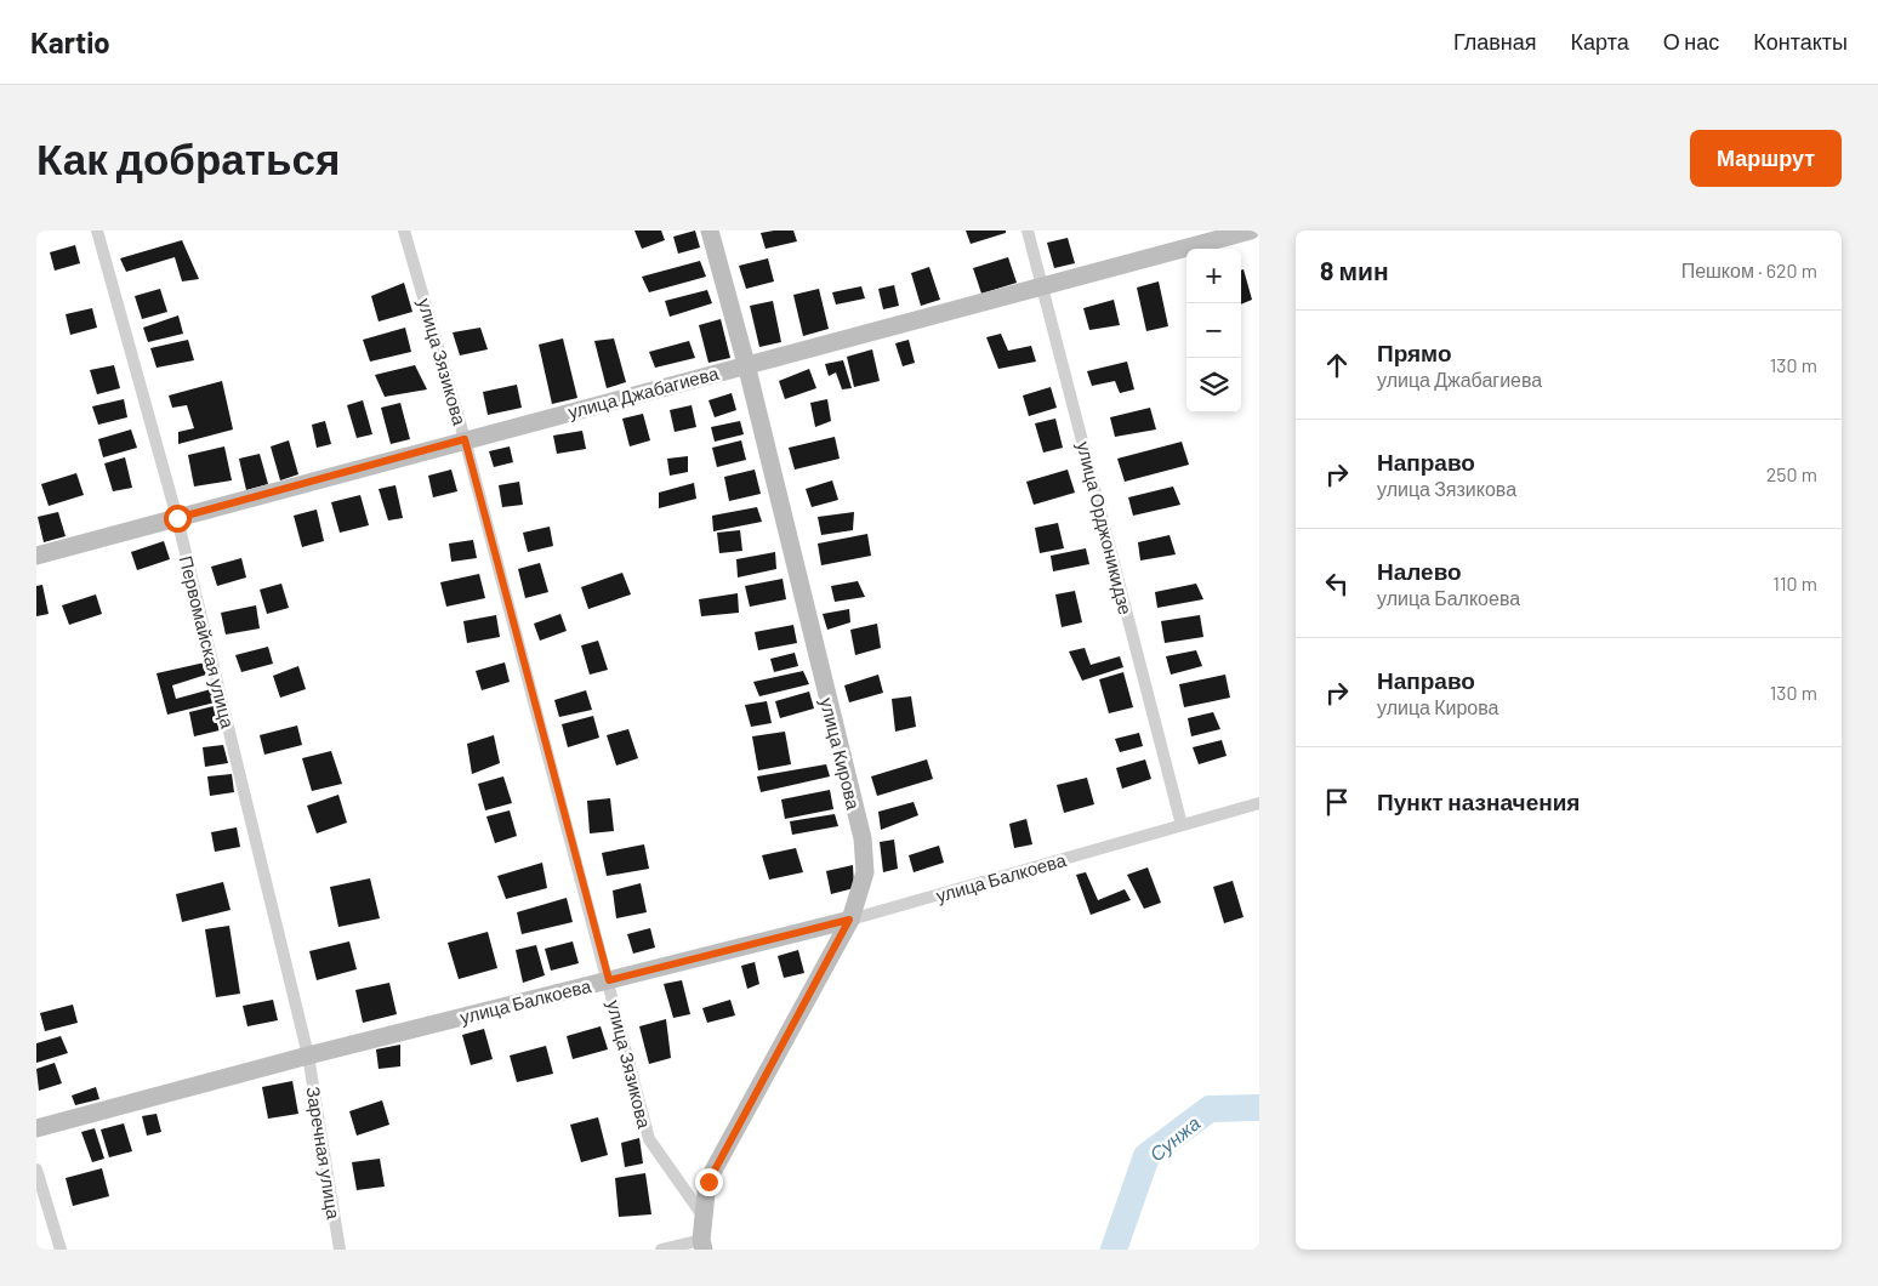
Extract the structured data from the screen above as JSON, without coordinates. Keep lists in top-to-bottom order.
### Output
{
  "streets": {
    "street": [
      "улица Зязикова",
      "улица Джабагиева",
      "улица Орджоникидзе",
      "Первомайская улица",
      "улица Кирова",
      "улица Балкоева",
      "Заречная улица"
    ]
  },
  "crossings": [
    ["улица Зязикова", "улица Джабагиева"],
    ["улица Зязикова", "улица Кирова"],
    ["улица Зязикова", "улица Балкоева"],
    ["улица Джабагиева", "улица Орджоникидзе"],
    ["улица Джабагиева", "Первомайская улица"],
    ["улица Джабагиева", "улица Кирова"],
    ["улица Орджоникидзе", "улица Балкоева"],
    ["Первомайская улица", "улица Балкоева"],
    ["Первомайская улица", "Заречная улица"],
    ["улица Кирова", "улица Балкоева"],
    ["улица Балкоева", "Заречная улица"]
  ],
  "water": ["Сунжа"],
  "page": {
    "header": "Kartio",
    "nav": [
      "Главная",
      "Карта",
      "О нас",
      "Контакты"
    ],
    "buttons": "Маршрут",
    "title": "Как добраться",
    "heading": ["8 мин", "Пешком · 620 m"],
    "map_buttons": ["+", "−"],
    "list": [
      ["Прямо", "улица Джабагиева", "130 m"],
      ["Направо", "улица Зязикова", "250 m"],
      ["Налево", "улица Балкоева", "110 m"],
      ["Направо", "улица Кирова", "130 m"],
      "Пункт назначения"
    ]
  }
}
